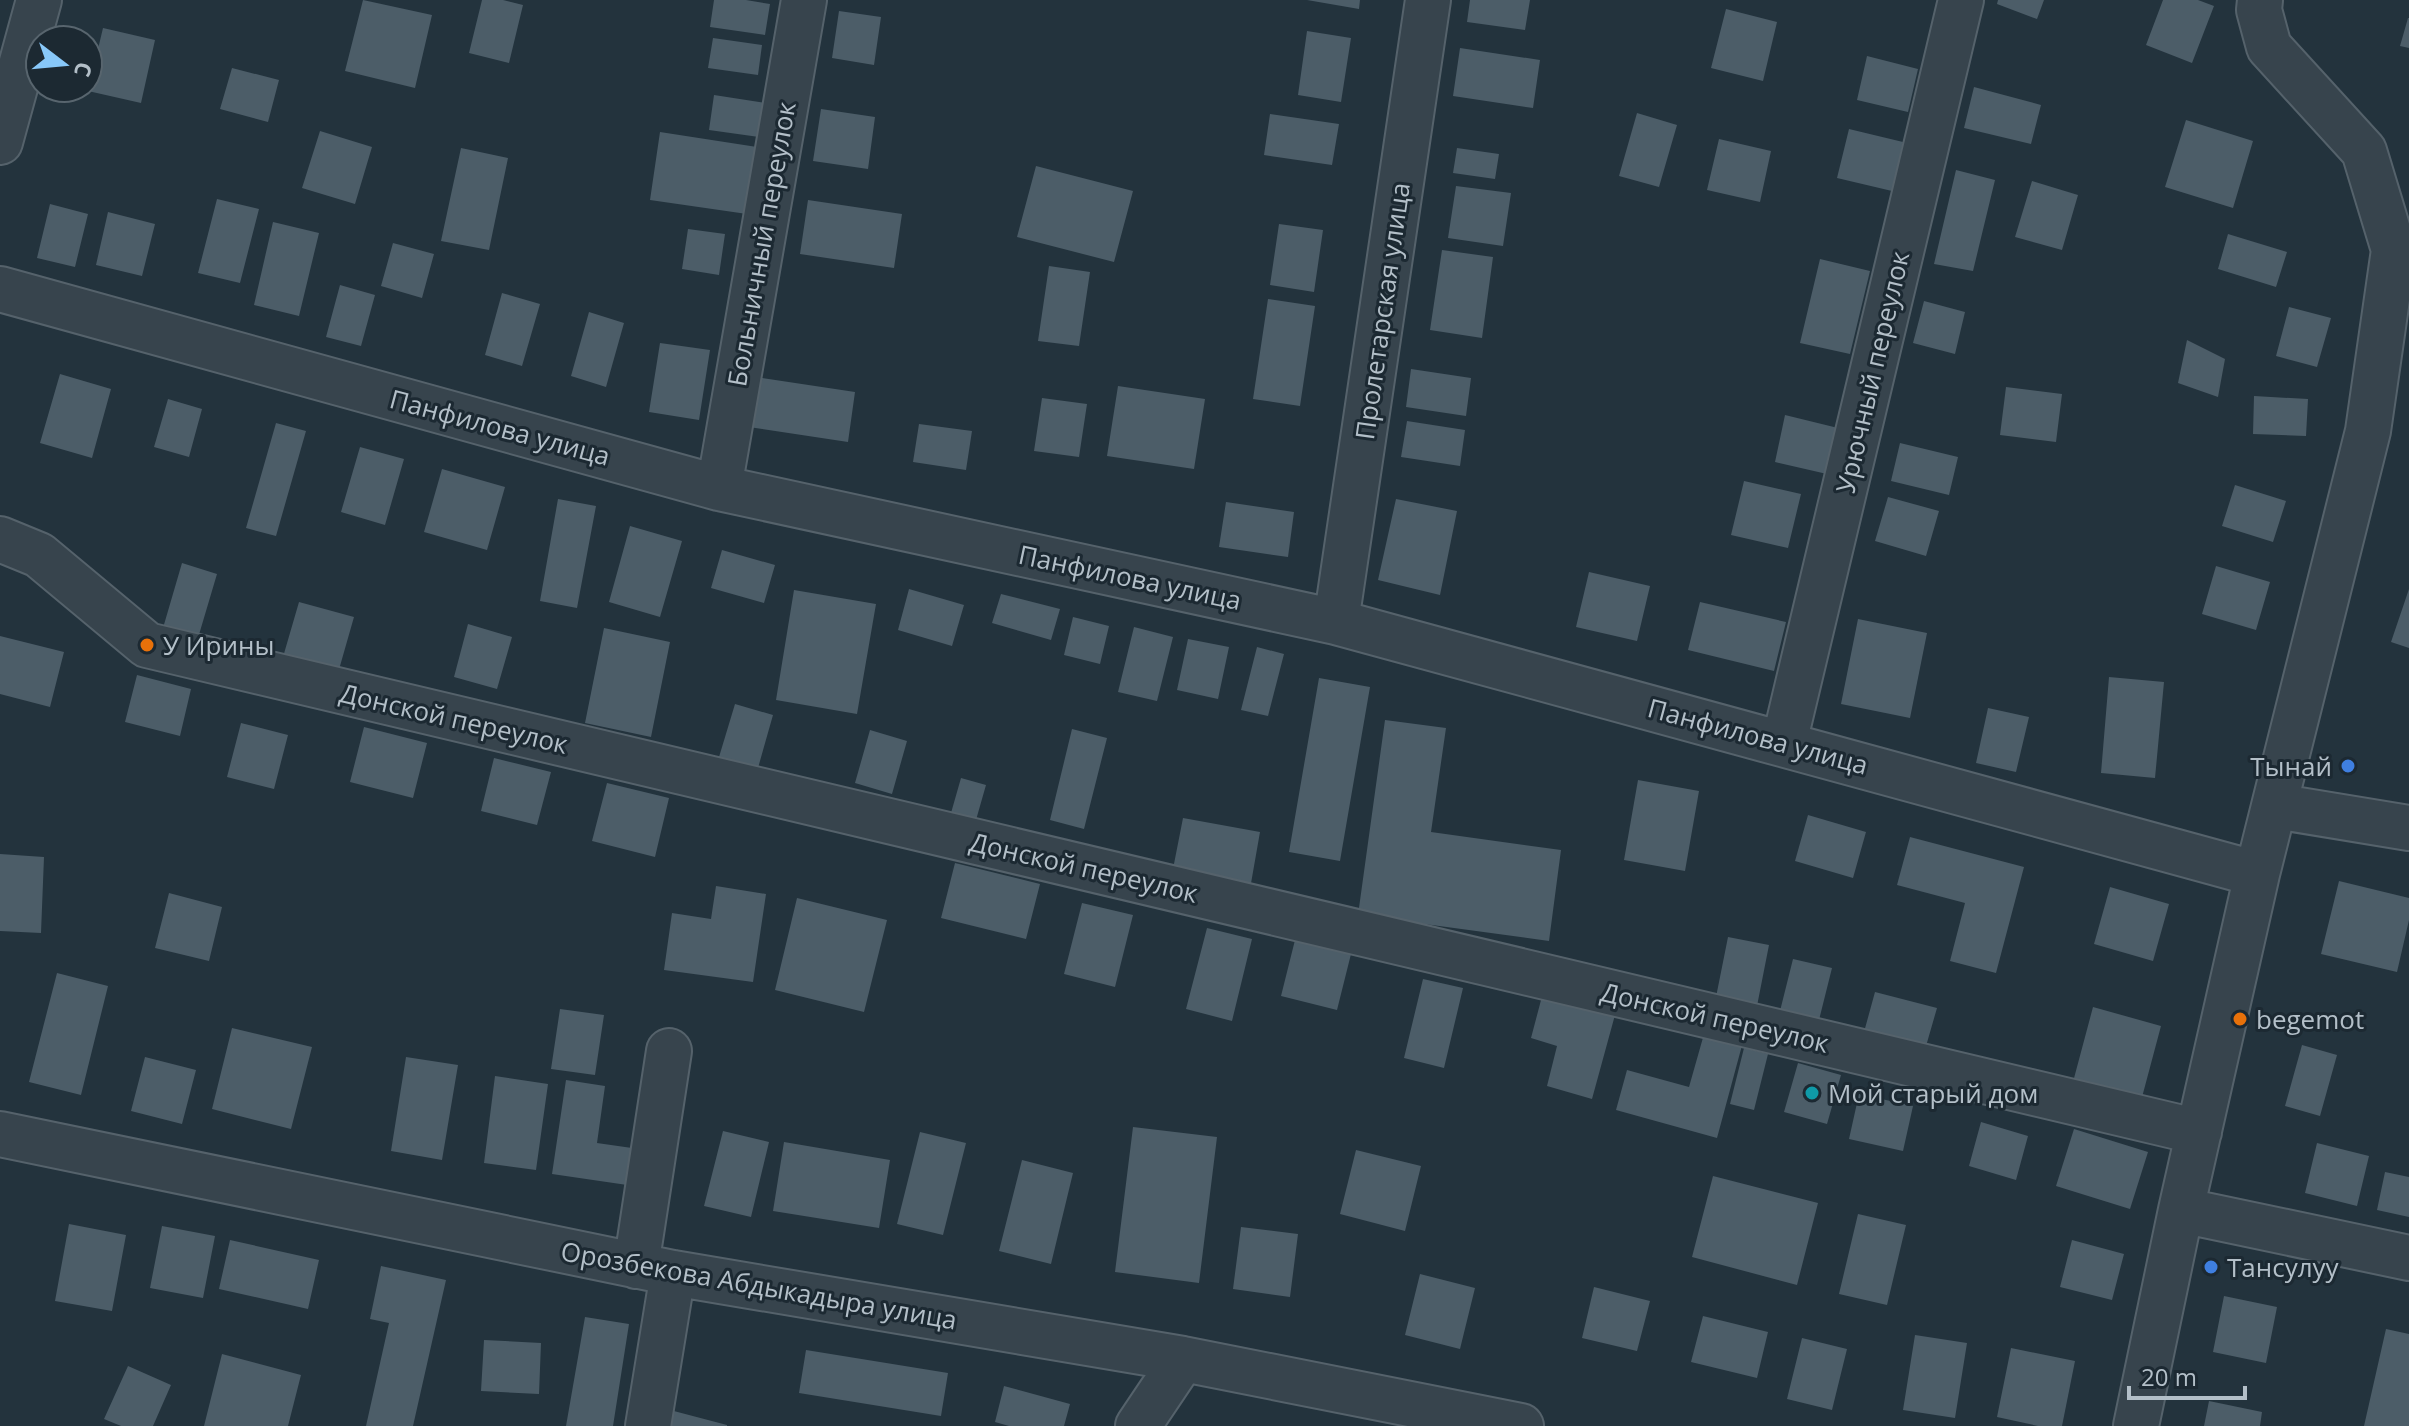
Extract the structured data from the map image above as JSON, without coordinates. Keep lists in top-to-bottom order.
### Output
{
  "streets": {
    "street": [
      "Больничный переулок",
      "Пролетарская улица",
      "Урючный переулок",
      "Панфилова улица",
      "Донской переулок",
      "Орозбекова Абдыкадыра улица"
    ]
  },
  "crossings": [
    ["Больничный переулок", "Панфилова улица"],
    ["Пролетарская улица", "Панфилова улица"],
    ["Урючный переулок", "Панфилова улица"]
  ],
  "places": [
    "У Ирины",
    "Тынай",
    "begemot",
    "Мой старый дом",
    "Тансулуу"
  ],
  "scale_bar": "20 m",
  "north": "right"
}
